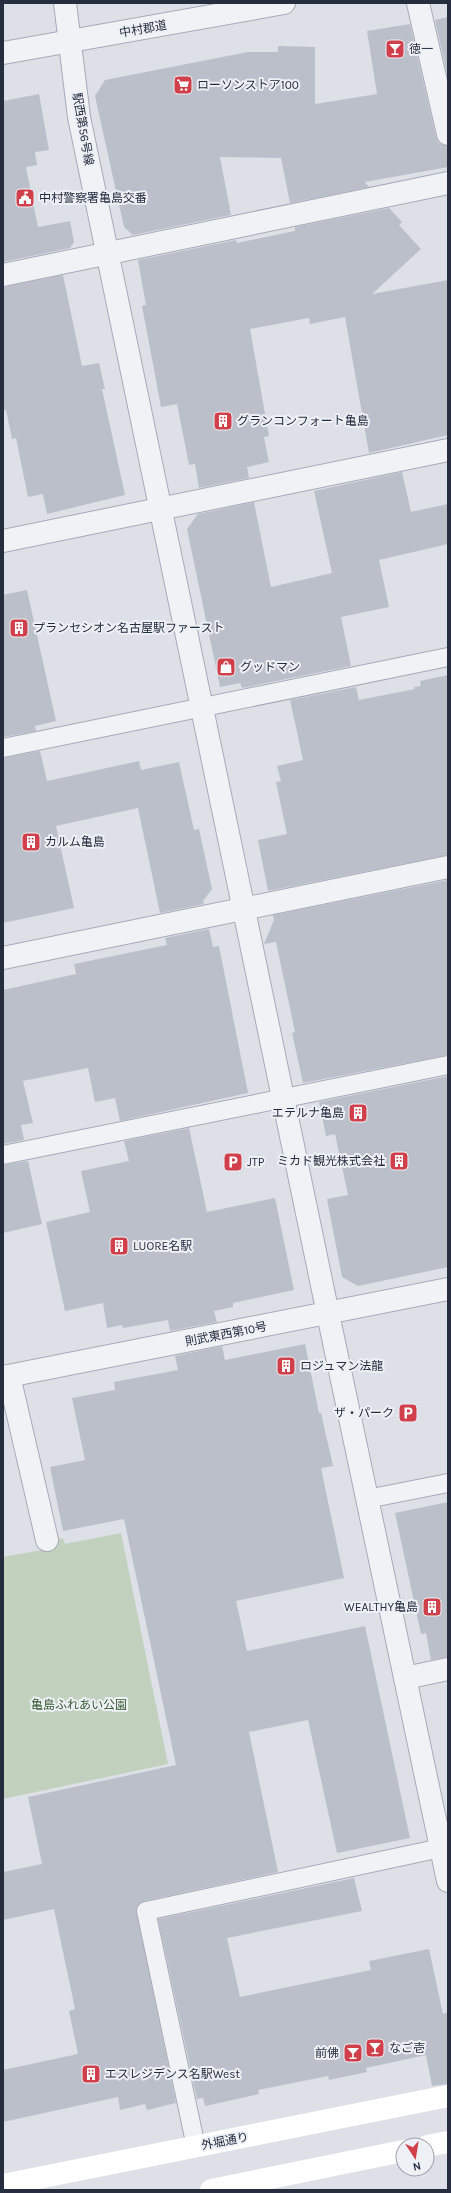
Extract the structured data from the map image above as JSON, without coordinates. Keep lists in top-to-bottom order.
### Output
{
  "streets": {
    "main road": ["外堀通り"],
    "street": ["中村郡道", "駅西第56号線", "則武東西第10号"]
  },
  "crossings": [
    ["中村郡道", "駅西第56号線"],
    ["駅西第56号線", "則武東西第10号"]
  ],
  "parks": ["亀島ふれあい公園"],
  "places": {
    "bar": ["徳一", "なご壱", "前佛"],
    "supermarket": ["ローソンストア100"],
    "public building": ["中村警察署亀島交番"],
    "building": [
      "グランコンフォート亀島",
      "プランセシオン名古屋駅ファースト",
      "カルム亀島",
      "エテルナ亀島",
      "ミカド観光株式会社",
      "LUORE名駅",
      "ロジュマン法龍",
      "WEALTHY亀島",
      "エスレジデンス名駅West"
    ],
    "shop": ["グッドマン"],
    "parking": ["JTP", "ザ・パーク"]
  },
  "north": "bottom"
}
